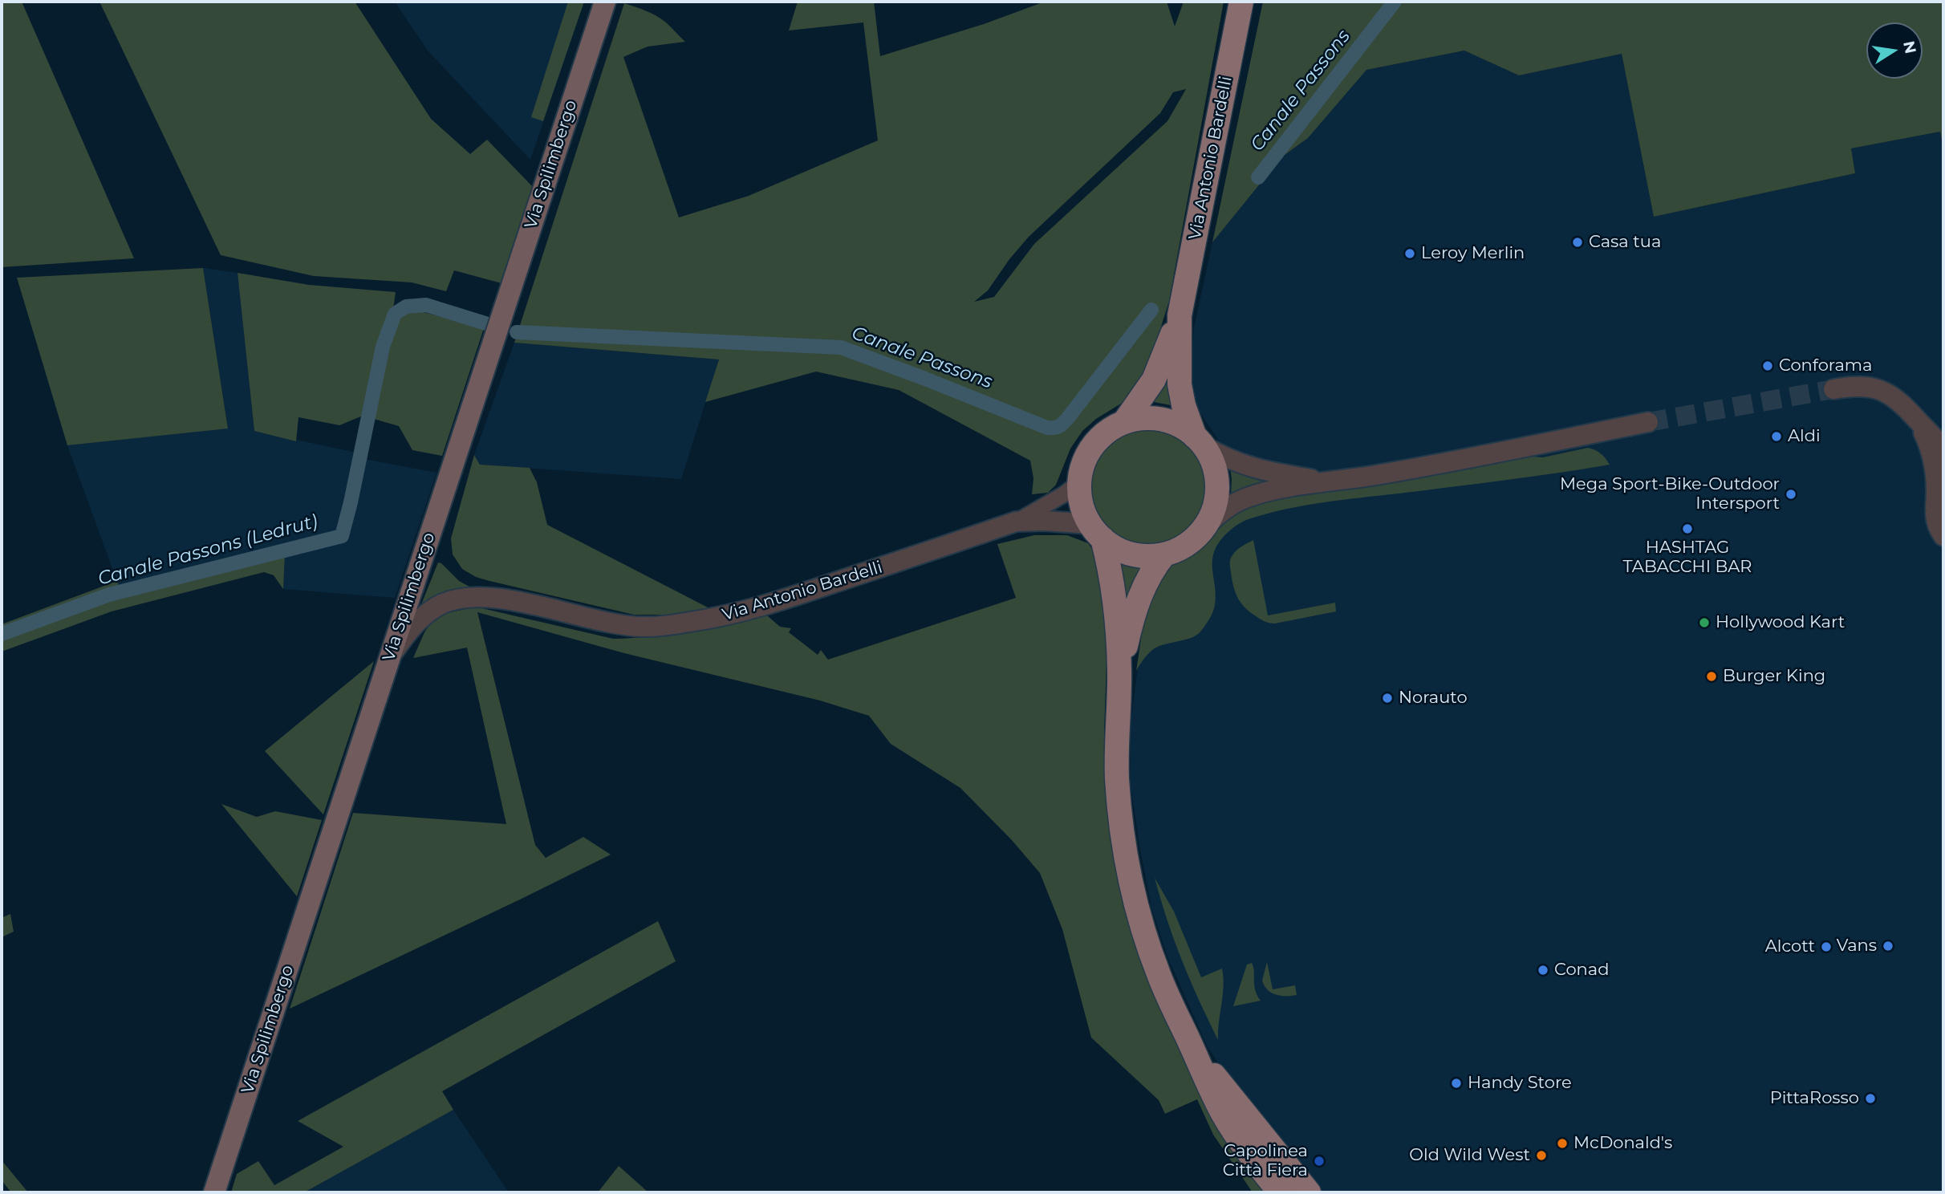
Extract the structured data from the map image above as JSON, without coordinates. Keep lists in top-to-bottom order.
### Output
{
  "streets": {
    "main road": ["Via Antonio Bardelli", "Via Spilimbergo"]
  },
  "crossings": [
    ["Via Antonio Bardelli", "Via Spilimbergo"]
  ],
  "water": ["Canale Passons", "Canale Passons (Ledrut)"],
  "places": [
    "Casa tua",
    "Leroy Merlin",
    "Conforama",
    "Aldi",
    "Mega Sport-Bike-Outdoor Intersport",
    "HASHTAG TABACCHI BAR",
    "Hollywood Kart",
    "Burger King",
    "Norauto",
    "Vans",
    "Alcott",
    "Conad",
    "Handy Store",
    "PittaRosso",
    "McDonald's",
    "Old Wild West",
    "Capolinea Città Fiera"
  ],
  "north": "right"
}
